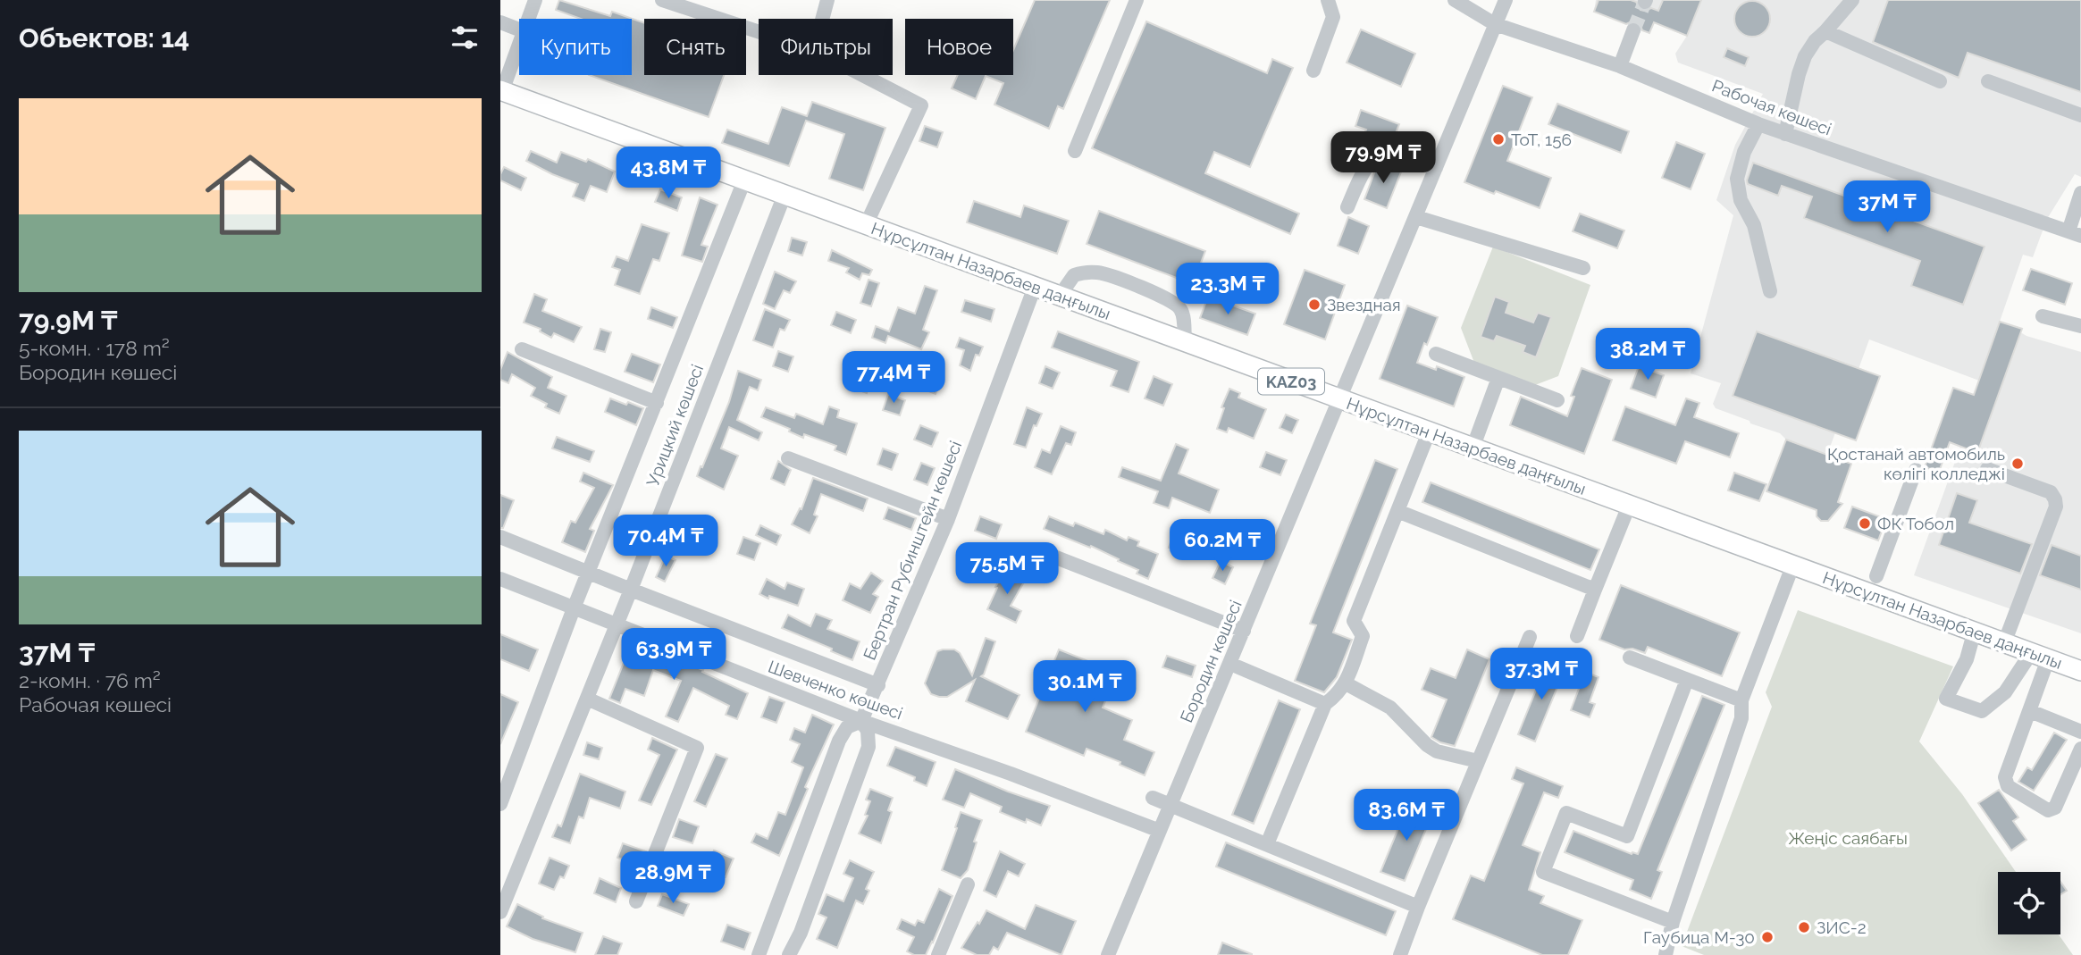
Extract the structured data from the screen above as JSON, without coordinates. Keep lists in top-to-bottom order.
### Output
{
  "streets": {
    "main road": ["Нұрсұлтан Назарбаев даңғылы", "KАZ03"],
    "street": [
      "Рабочая көшесі",
      "Урицкий көшесі",
      "Бертран Рубинштейн көшесі",
      "Бородин көшесі",
      "Шевченко көшесі"
    ]
  },
  "crossings": [
    ["Рабочая көшесі", "Бородин көшесі"],
    ["Нұрсұлтан Назарбаев даңғылы", "Урицкий көшесі"],
    ["Нұрсұлтан Назарбаев даңғылы", "Бертран Рубинштейн көшесі"],
    ["Нұрсұлтан Назарбаев даңғылы", "Бородин көшесі"],
    ["Урицкий көшесі", "Шевченко көшесі"],
    ["Бертран Рубинштейн көшесі", "Шевченко көшесі"],
    ["Бородин көшесі", "Шевченко көшесі"]
  ],
  "parks": ["Жеңіс саябағы"],
  "places": [
    "ТоТ, 156",
    "Звездная",
    "Қостанай автомобиль көлігі колледжі",
    "ФК Тобол",
    "ЗИС-2",
    "Гаубица М-30"
  ],
  "page": {
    "heading": "Объектов: 14",
    "chip": [
      "Купить",
      "Снять",
      "Фильтры",
      "Новое"
    ],
    "list": [
      {
        "name": "79.9M ₸",
        "note": "5-комн. · 178 m² · Бородин көшесі"
      },
      {
        "name": "37M ₸",
        "note": "2-комн. · 76 m² · Рабочая көшесі"
      }
    ],
    "price": [
      "79.9M ₸",
      "43.8M ₸",
      "37M ₸",
      "23.3M ₸",
      "38.2M ₸",
      "77.4M ₸",
      "70.4M ₸",
      "60.2M ₸",
      "75.5M ₸",
      "63.9M ₸",
      "37.3M ₸",
      "30.1M ₸",
      "83.6M ₸",
      "28.9M ₸"
    ]
  }
}
